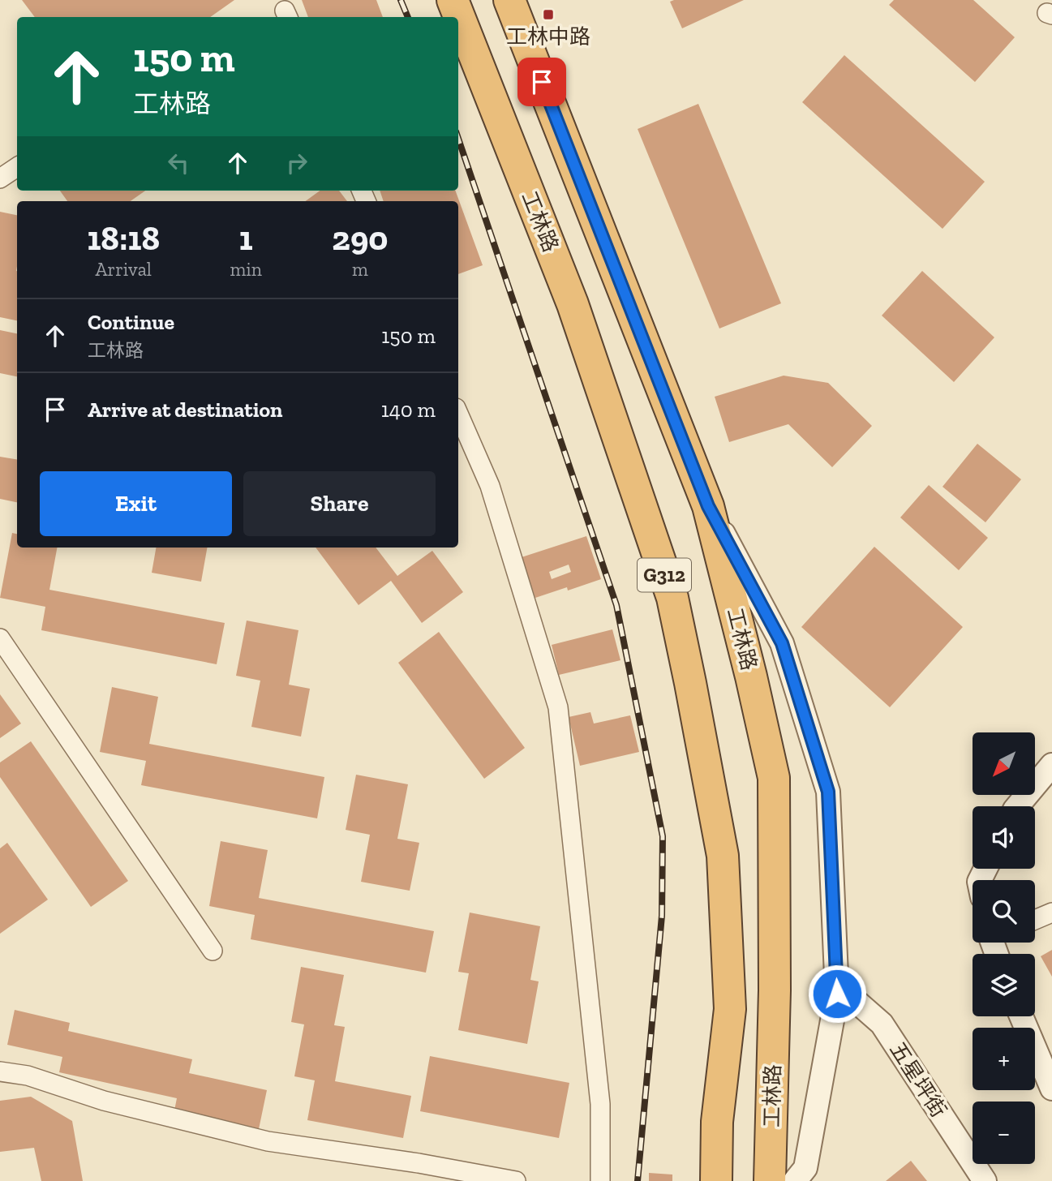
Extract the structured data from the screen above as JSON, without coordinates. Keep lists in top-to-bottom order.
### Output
{
  "streets": {
    "highway": ["工林路", "G312"],
    "street": ["五星坪街"]
  },
  "places": {
    "transit": ["工林中路"]
  },
  "north": "bottom left",
  "page": {
    "turn": ["150 m", "工林路"],
    "eta": [
      "18:18",
      "Arrival",
      "1",
      "min",
      "290",
      "m"
    ],
    "list": [
      {
        "name": "Continue",
        "note": "工林路",
        "value": "150 m"
      },
      {
        "name": "Arrive at destination",
        "value": "140 m"
      }
    ],
    "buttons": ["Exit", "Share"],
    "map_buttons": ["+", "−"]
  }
}
